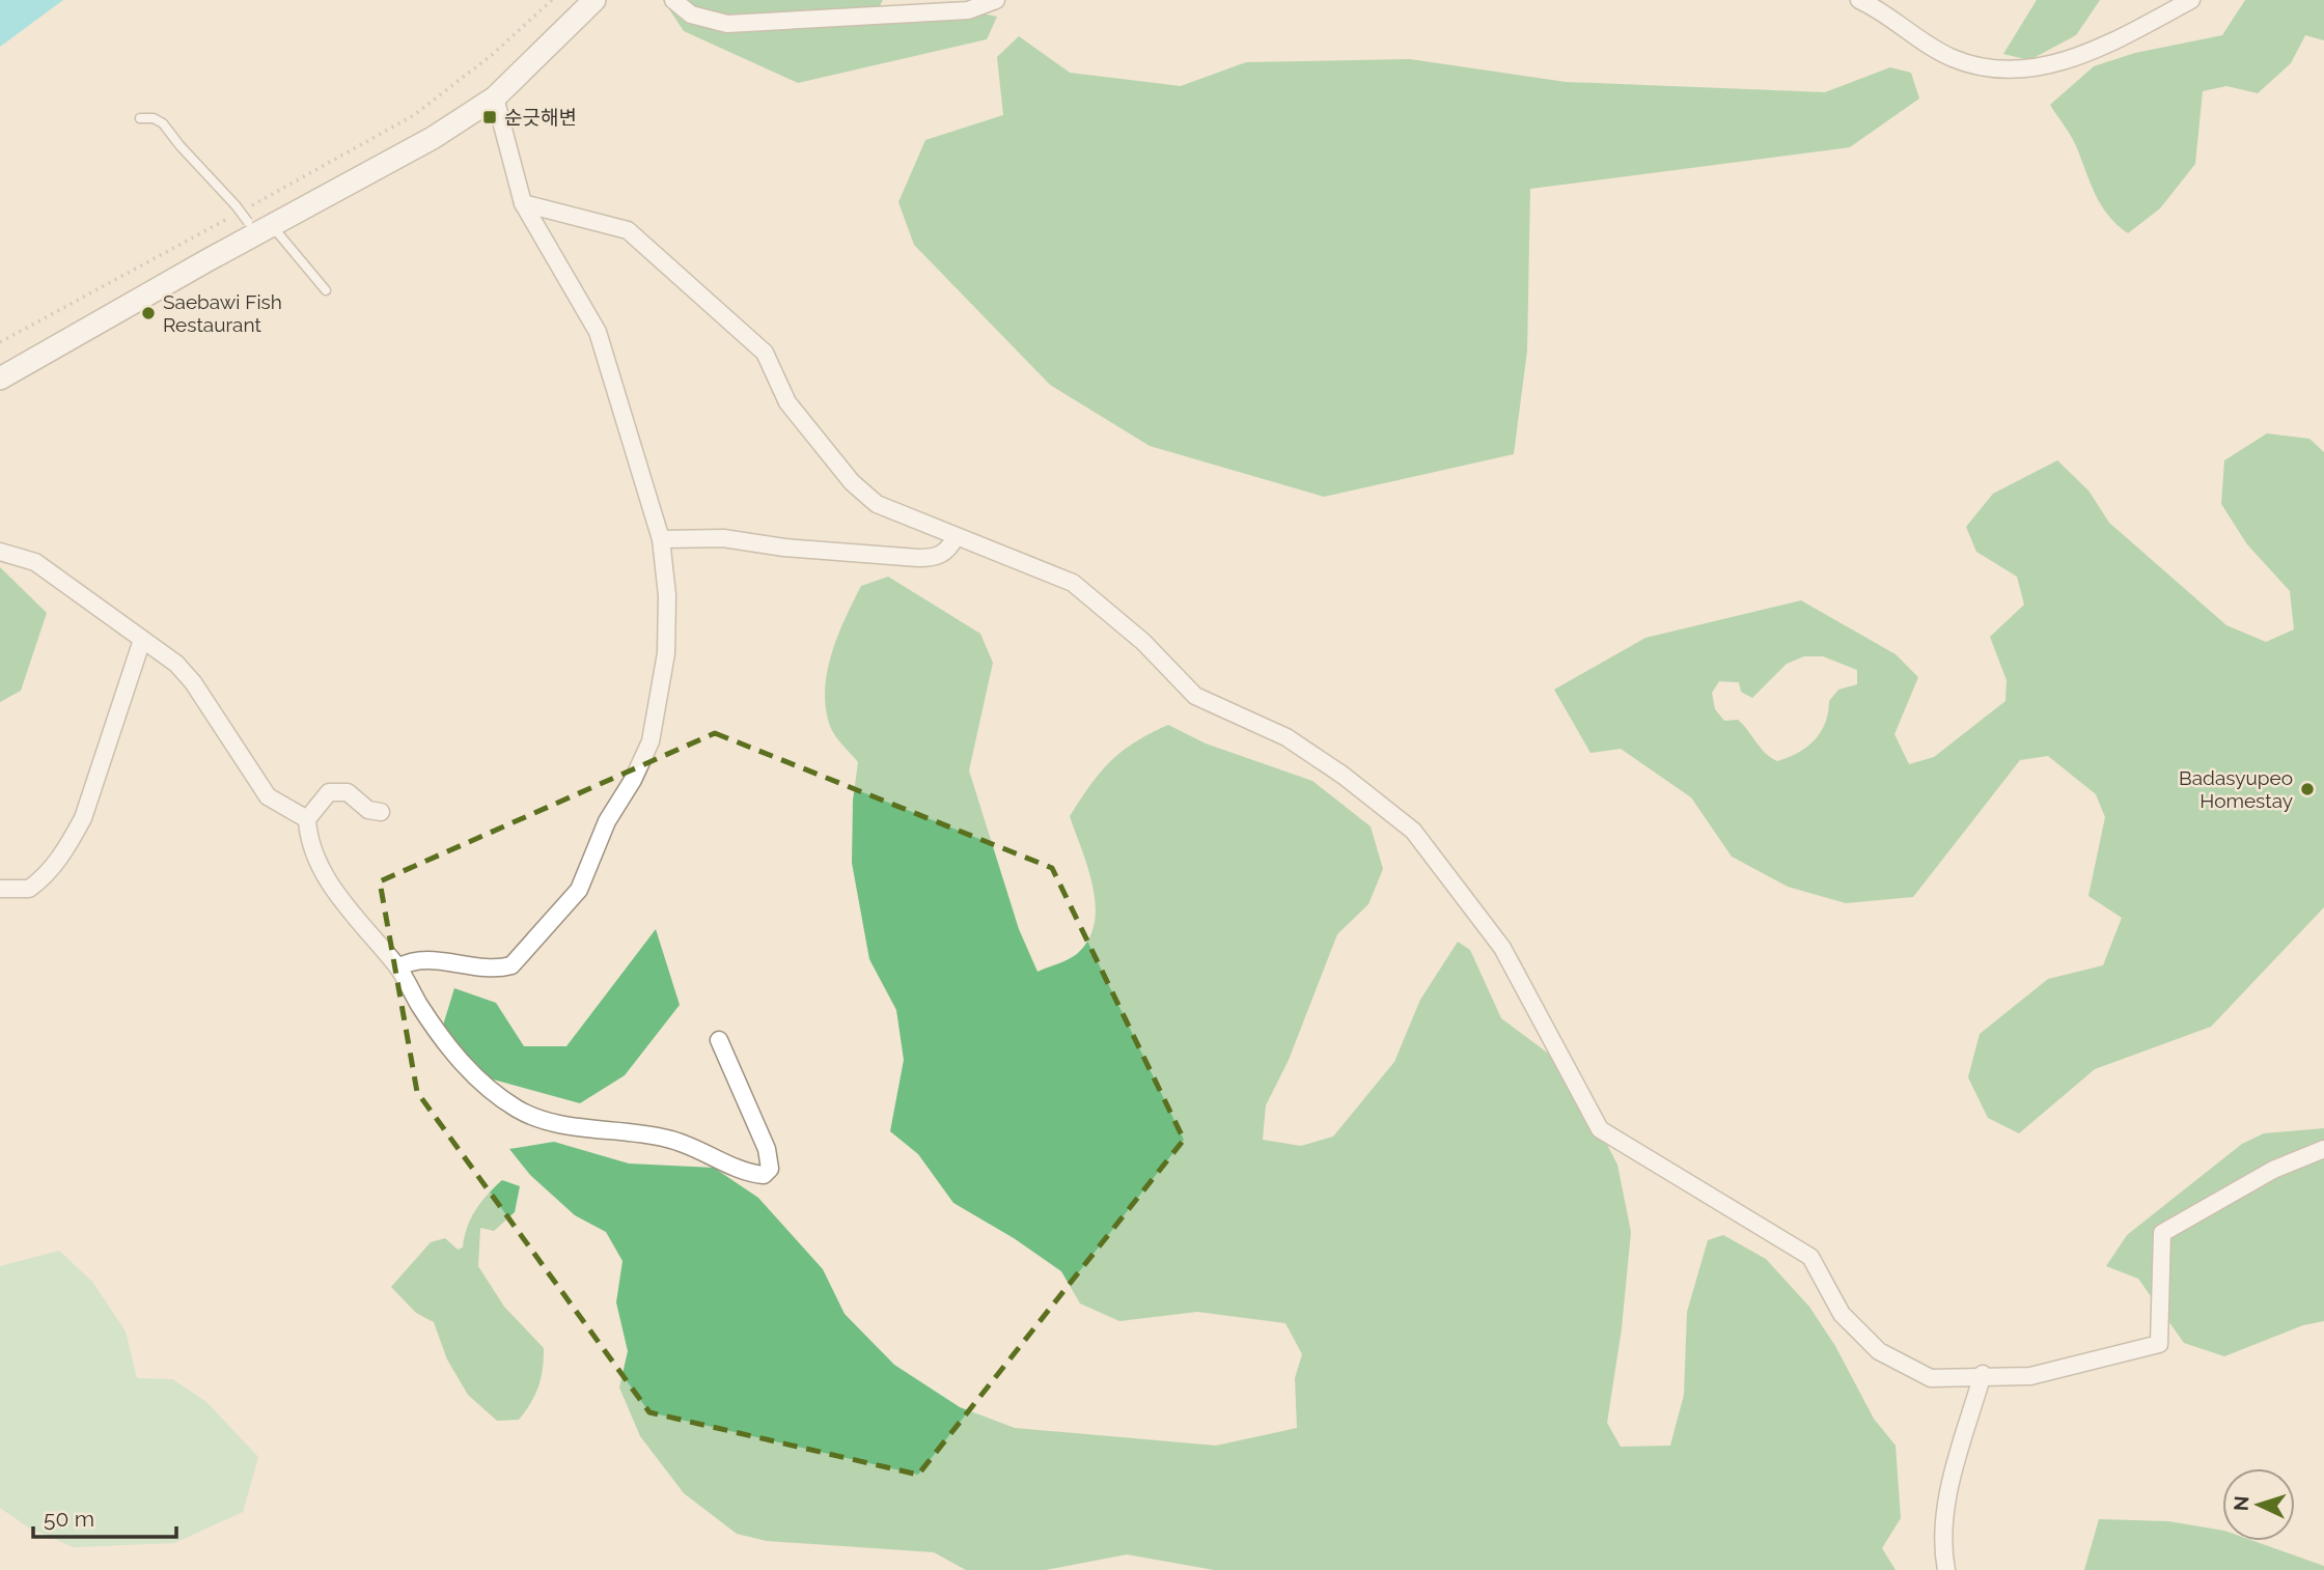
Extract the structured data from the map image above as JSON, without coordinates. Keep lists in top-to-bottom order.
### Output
{
  "places": {
    "transit": ["순긋해변"],
    "other": ["Saebawi Fish Restaurant", "Badasyupeo Homestay"]
  },
  "scale_bar": "50 m",
  "north": "left"
}
